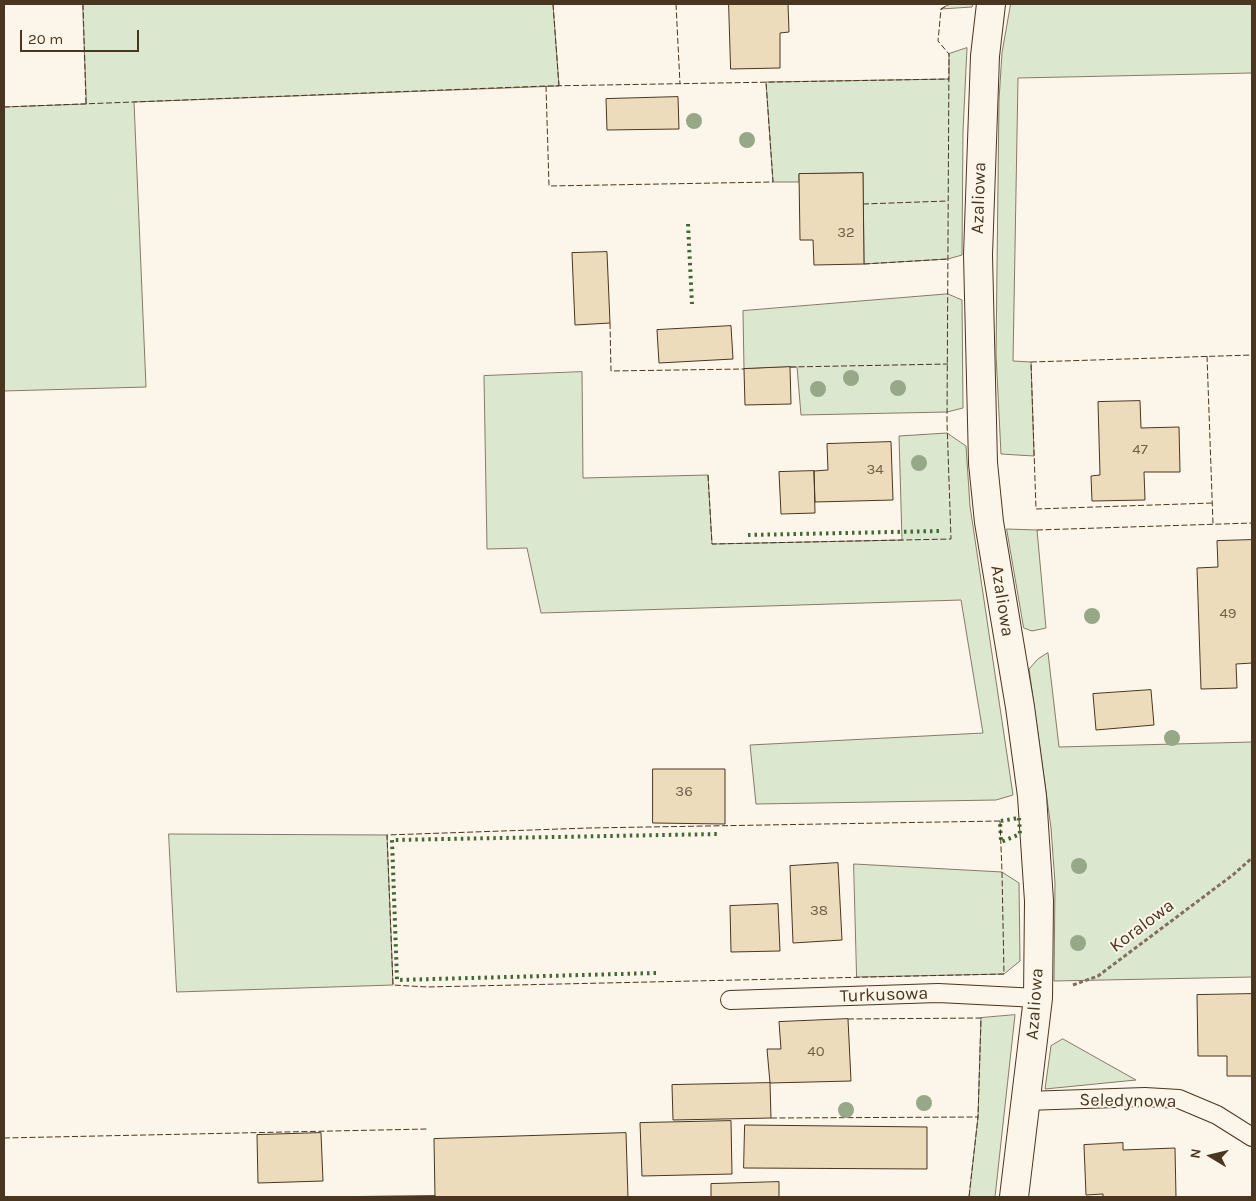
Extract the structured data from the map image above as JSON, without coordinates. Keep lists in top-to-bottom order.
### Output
{
  "streets": {
    "street": ["Azaliowa"],
    "lane": ["Turkusowa", "Seledynowa"],
    "path": ["Koralowa"]
  },
  "crossings": [
    ["Azaliowa", "Koralowa"],
    ["Azaliowa", "Turkusowa"],
    ["Azaliowa", "Seledynowa"],
    ["Koralowa", "Turkusowa"]
  ],
  "house_numbers": [
    "32",
    "47",
    "34",
    "49",
    "36",
    "38",
    "40"
  ],
  "scale_bar": "20 m",
  "north": "left"
}
